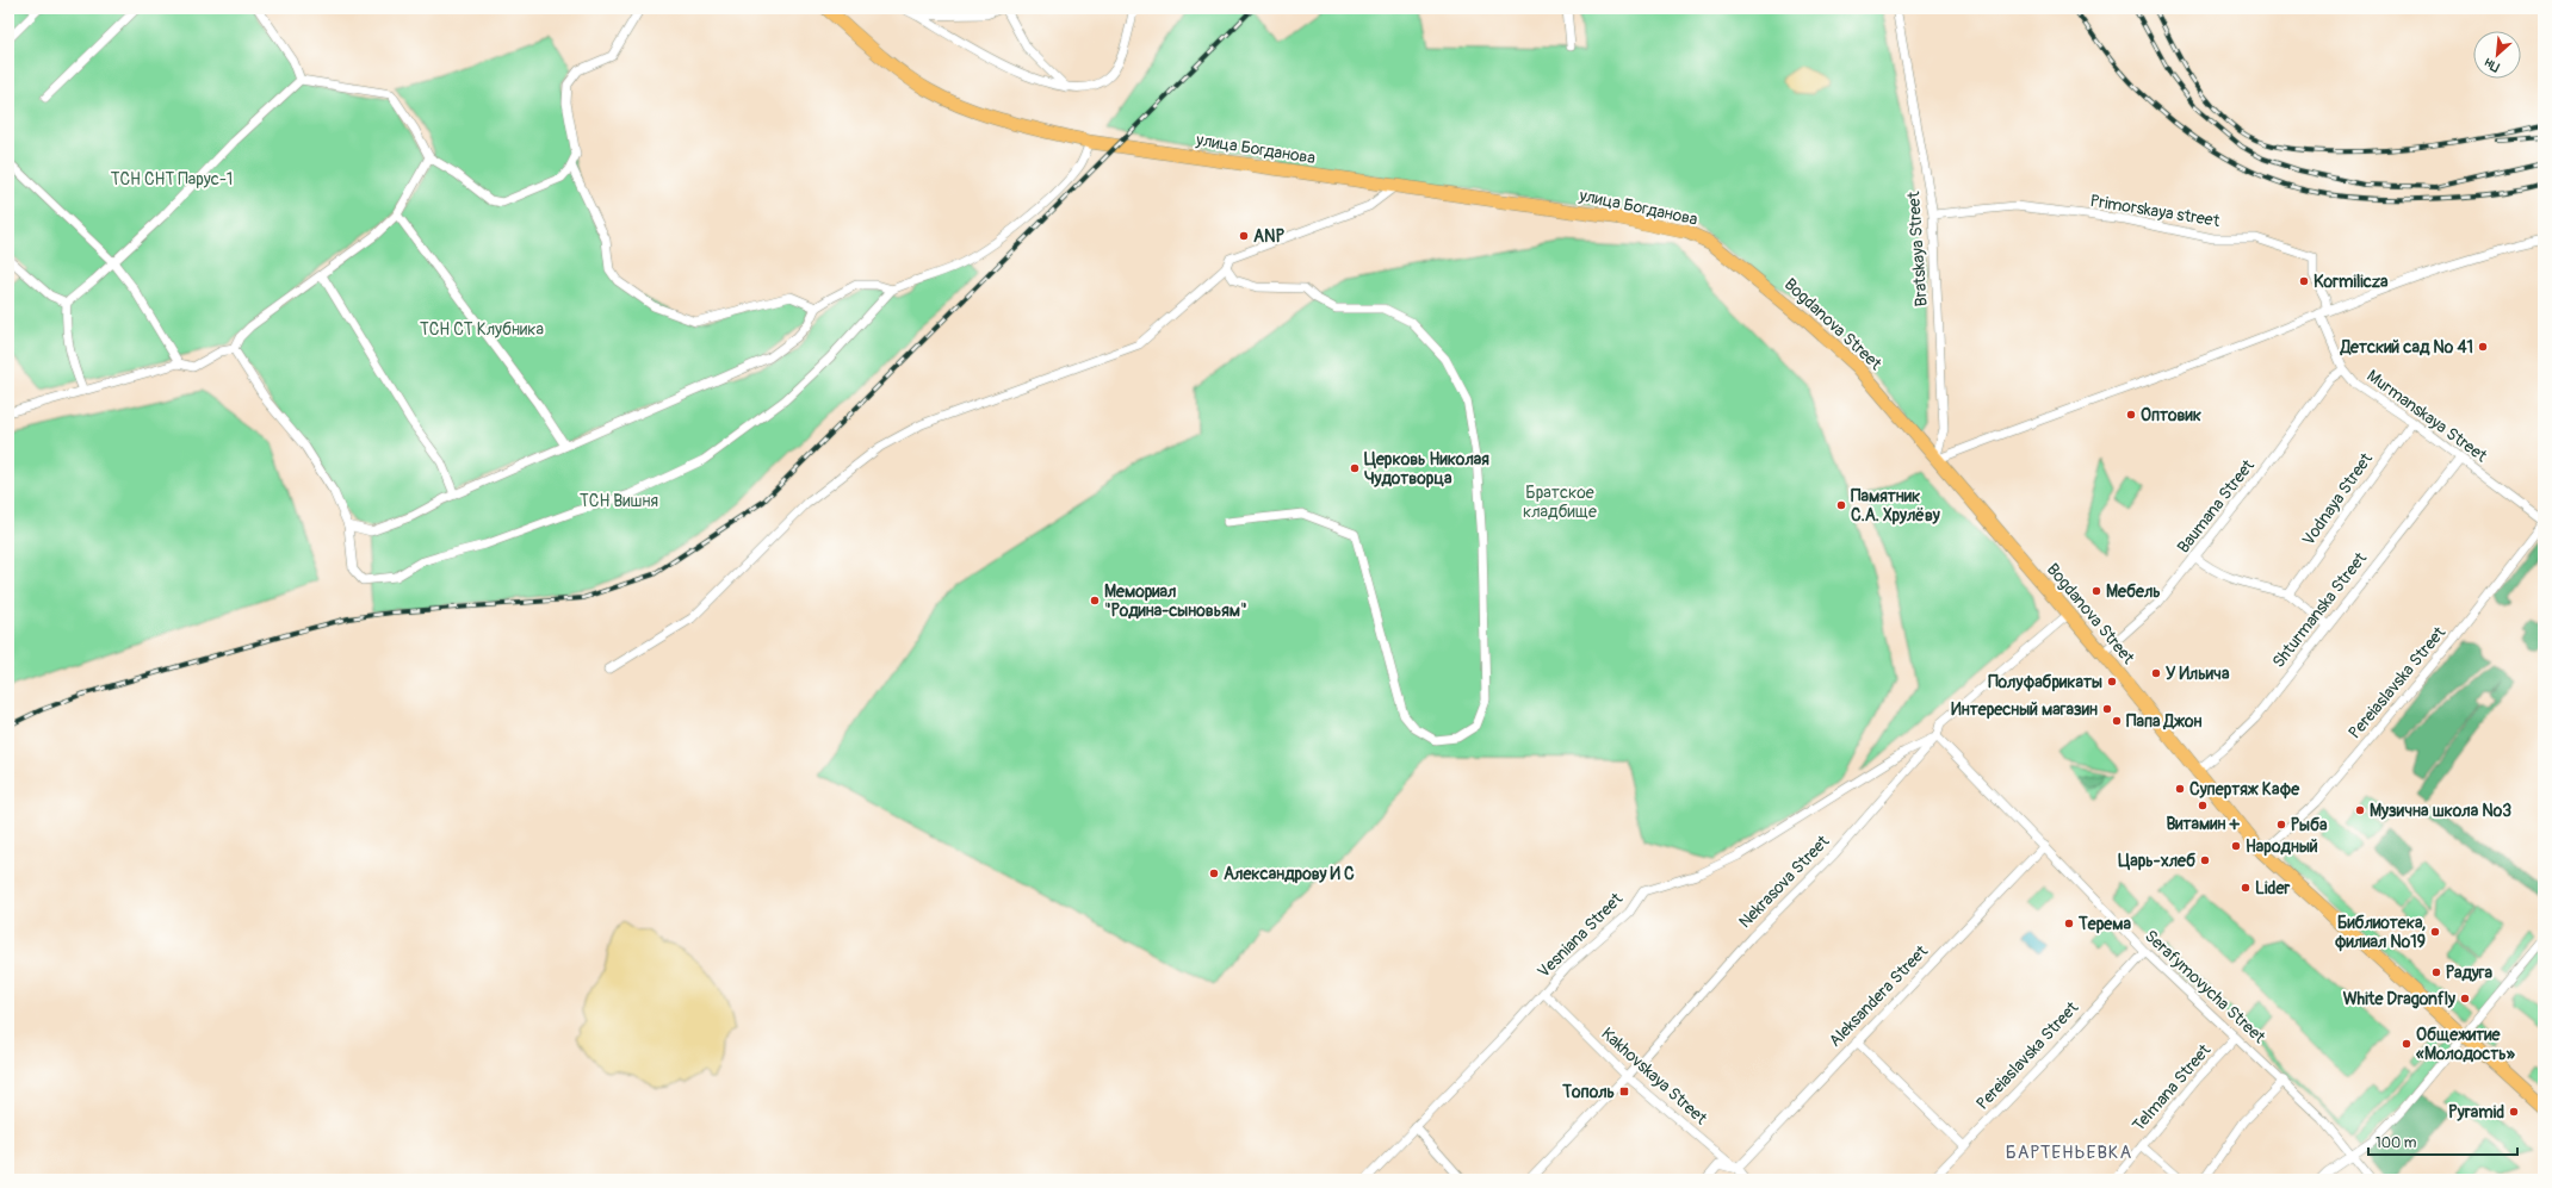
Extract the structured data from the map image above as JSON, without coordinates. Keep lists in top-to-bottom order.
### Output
{
  "streets": {
    "main road": ["улица Богданова", "Bogdanova Street"],
    "street": [
      "Primorskaya street",
      "Bratskaya Street",
      "Murmanskaya Street",
      "Vodnaya Street",
      "Baumana Street",
      "Shturmanska Street",
      "Pereiaslavska Street",
      "Nekrasova Street",
      "Vesniana Street",
      "Serafymovycha Street",
      "Aleksandera Street",
      "Kakhovskaya Street",
      "Telmana Street"
    ]
  },
  "crossings": [
    ["улица Богданова", "Bratskaya Street"],
    ["улица Богданова", "Bogdanova Street"],
    ["Primorskaya street", "Bratskaya Street"],
    ["Primorskaya street", "Murmanskaya Street"],
    ["Bratskaya Street", "Bogdanova Street"],
    ["Bogdanova Street", "Baumana Street"],
    ["Bogdanova Street", "Shturmanska Street"],
    ["Bogdanova Street", "Pereiaslavska Street"],
    ["Bogdanova Street", "Nekrasova Street"],
    ["Murmanskaya Street", "Vodnaya Street"],
    ["Murmanskaya Street", "Baumana Street"],
    ["Murmanskaya Street", "Shturmanska Street"],
    ["Murmanskaya Street", "Pereiaslavska Street"],
    ["Pereiaslavska Street", "Serafymovycha Street"],
    ["Nekrasova Street", "Vesniana Street"],
    ["Nekrasova Street", "Serafymovycha Street"],
    ["Nekrasova Street", "Kakhovskaya Street"],
    ["Vesniana Street", "Serafymovycha Street"],
    ["Vesniana Street", "Kakhovskaya Street"],
    ["Serafymovycha Street", "Aleksandera Street"],
    ["Serafymovycha Street", "Telmana Street"],
    ["Aleksandera Street", "Kakhovskaya Street"]
  ],
  "districts": ["БАРТЕНЬЕВКА"],
  "parks": [
    "ТСН СНТ Парус-1",
    "ТСН СТ Клубника",
    "Братское кладбище",
    "ТСН Вишня"
  ],
  "places": {
    "other": [
      "ANP",
      "Kormilicza",
      "Детский сад № 41",
      "Оптовик",
      "Церковь Николая Чудотворца",
      "Памятник С.А. Хрулёву",
      "Мебель",
      "Мемориал \"Родина-сыновьям\"",
      "У Ильича",
      "Полуфабрикаты",
      "Интересный магазин",
      "Папа Джон",
      "Супертяж Кафе",
      "Витамин +",
      "Музична школа №3",
      "Рыба",
      "Народный",
      "Царь-хлеб",
      "Александрову И С",
      "Lider",
      "Терема",
      "Библиотека, филиал №19",
      "Радуга",
      "White Dragonfly",
      "Общежитие «Молодость»",
      "Pyramid"
    ],
    "transit": ["Тополь"]
  },
  "scale_bar": "100 m",
  "north": "bottom left"
}
